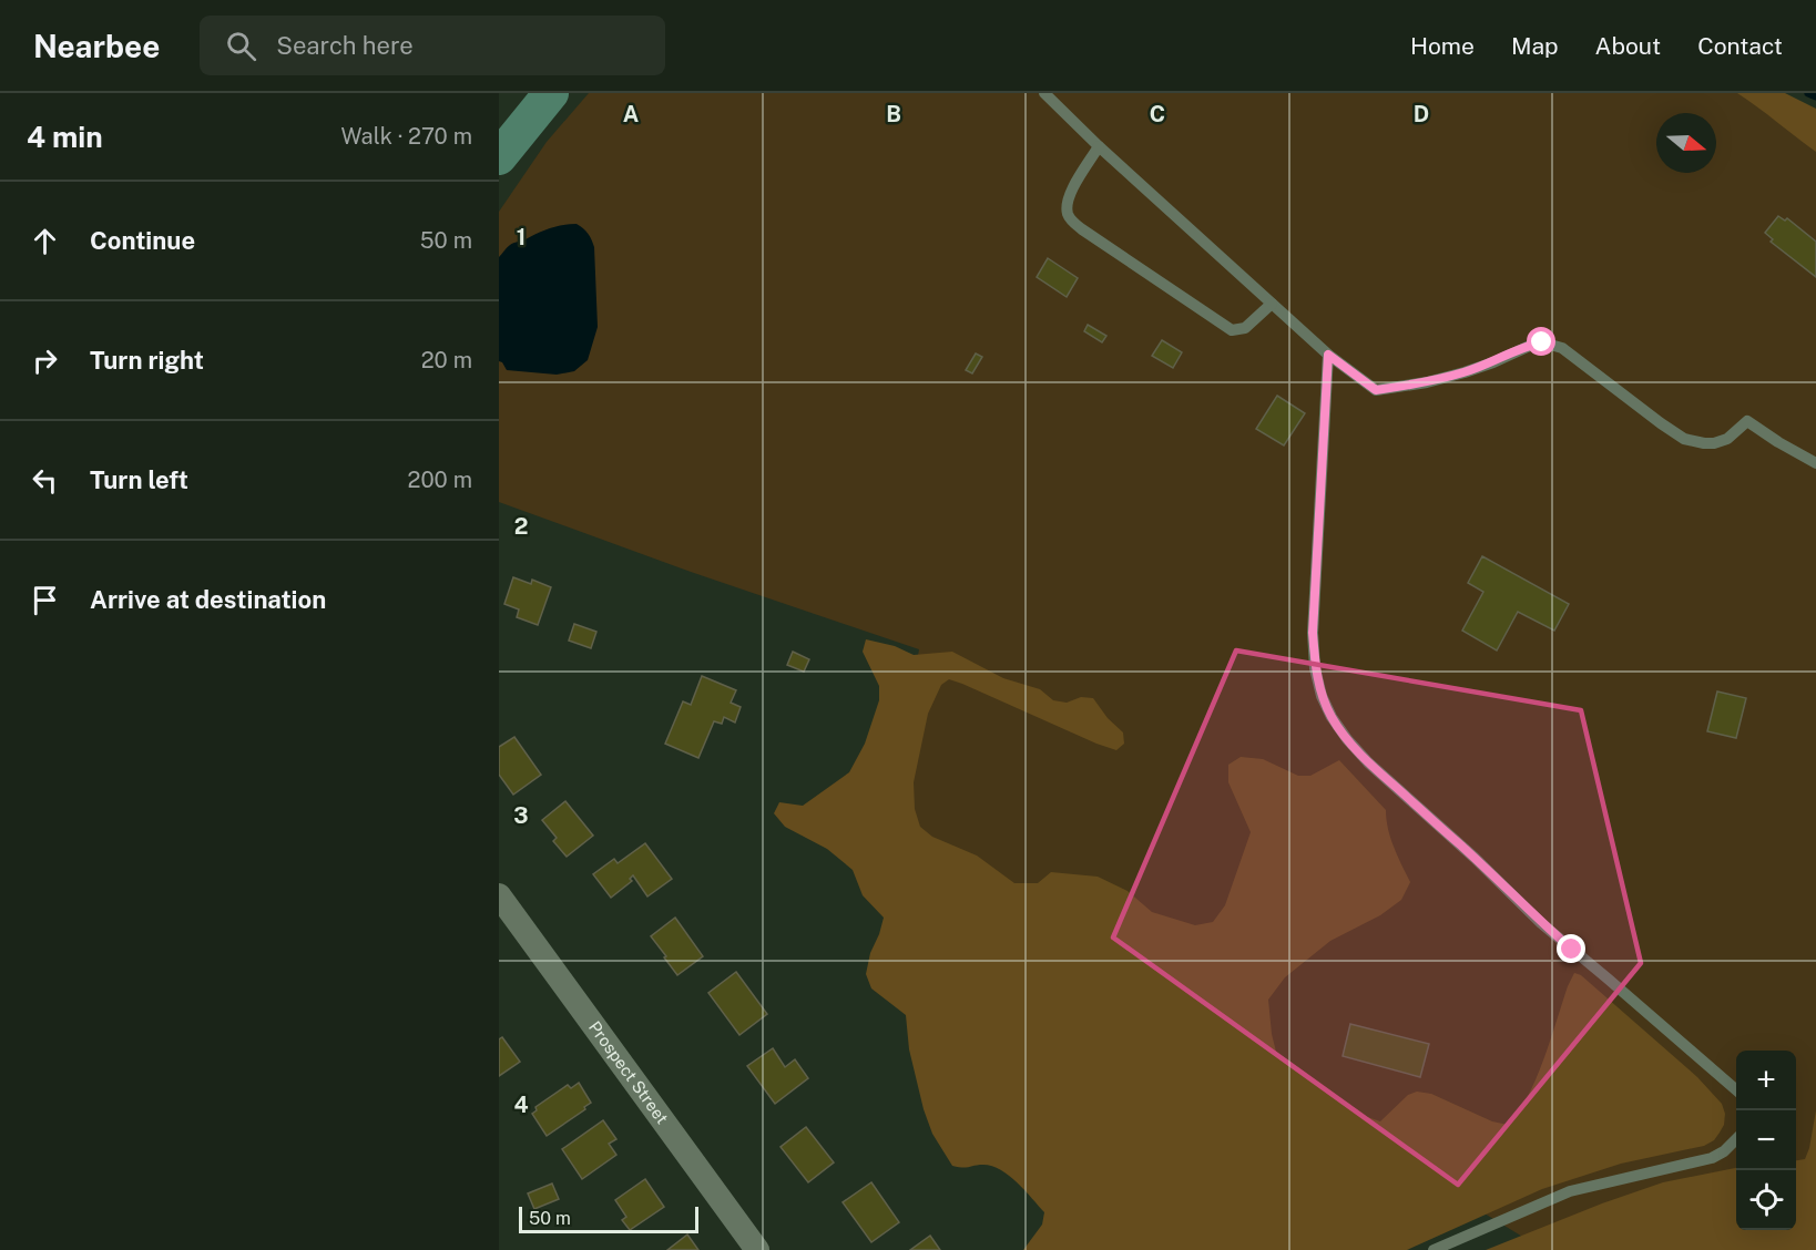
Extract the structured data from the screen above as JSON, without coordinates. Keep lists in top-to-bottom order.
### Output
{
  "streets": {
    "street": ["Prospect Street"]
  },
  "scale_bar": "50 m",
  "north": "right",
  "page": {
    "header": "Nearbee",
    "search": "Search here",
    "nav": [
      "Home",
      "Map",
      "About",
      "Contact"
    ],
    "heading": ["4 min", "Walk · 270 m"],
    "list": [
      ["Continue", "50 m"],
      ["Turn right", "20 m"],
      ["Turn left", "200 m"],
      "Arrive at destination"
    ],
    "map_buttons": ["+", "−"],
    "scale": "50 m"
  },
  "grid": {
    "columns": [
      "A",
      "B",
      "C",
      "D"
    ],
    "rows": [
      "1",
      "2",
      "3",
      "4"
    ]
  }
}
